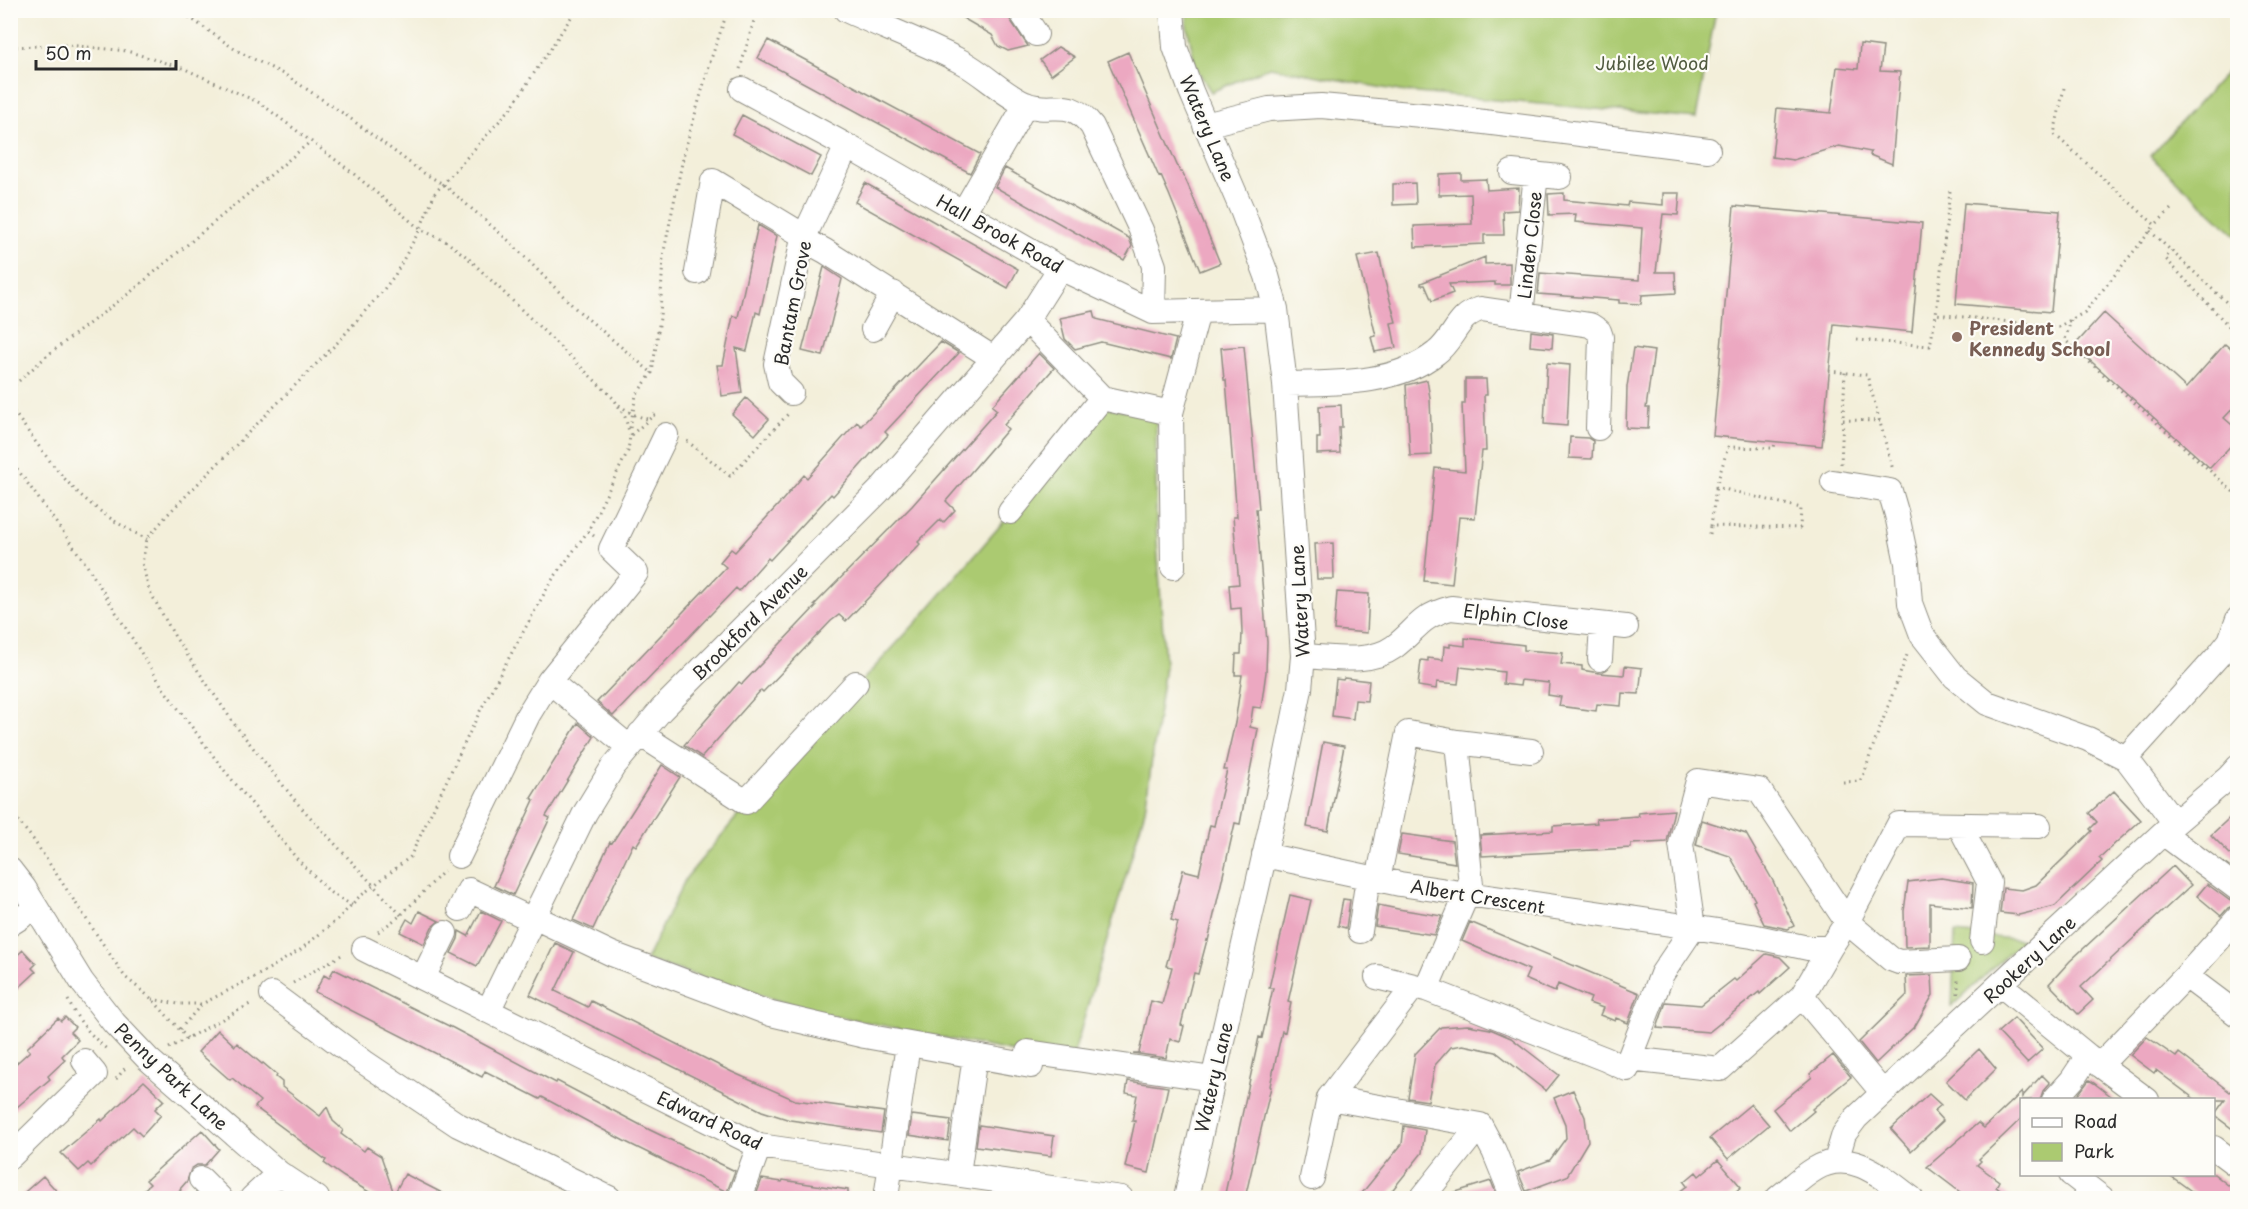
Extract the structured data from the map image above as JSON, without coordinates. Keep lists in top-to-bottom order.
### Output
{
  "streets": {
    "street": [
      "Watery Lane",
      "Hall Brook Road",
      "Linden Close",
      "Bantam Grove",
      "Elphin Close",
      "Brookford Avenue",
      "Albert Crescent",
      "Rookery Lane",
      "Penny Park Lane",
      "Edward Road"
    ]
  },
  "crossings": [
    ["Watery Lane", "Hall Brook Road"],
    ["Watery Lane", "Elphin Close"],
    ["Watery Lane", "Albert Crescent"],
    ["Hall Brook Road", "Bantam Grove"],
    ["Hall Brook Road", "Brookford Avenue"],
    ["Brookford Avenue", "Edward Road"]
  ],
  "parks": ["Jubilee Wood"],
  "places": ["President Kennedy School"],
  "legend": ["Road", "Park"],
  "scale_bar": "50 m"
}
